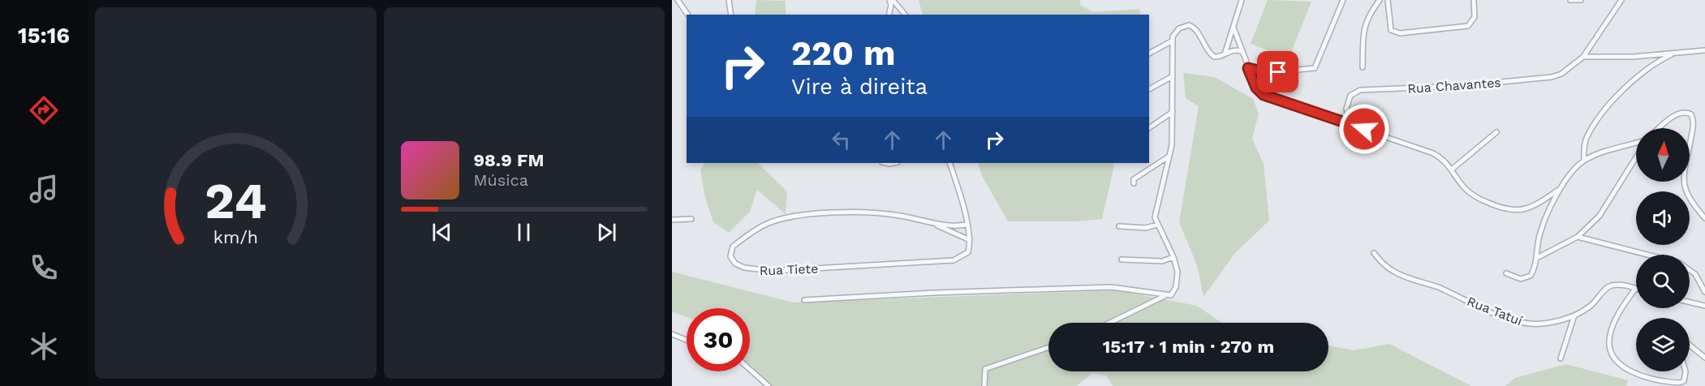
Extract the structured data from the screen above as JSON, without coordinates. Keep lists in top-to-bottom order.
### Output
{
  "streets": {
    "street": ["Rua Chavantes", "Rua Tiete", "Rua Tatuí"]
  },
  "north": "top",
  "page": {
    "tabs": "15:16",
    "turn": ["220 m", "Vire à direita"],
    "song": ["98.9 FM", "Música"],
    "limit": "30",
    "trip": "15:17 · 1 min · 270 m",
    "gauge": ["24", "km/h"]
  }
}
